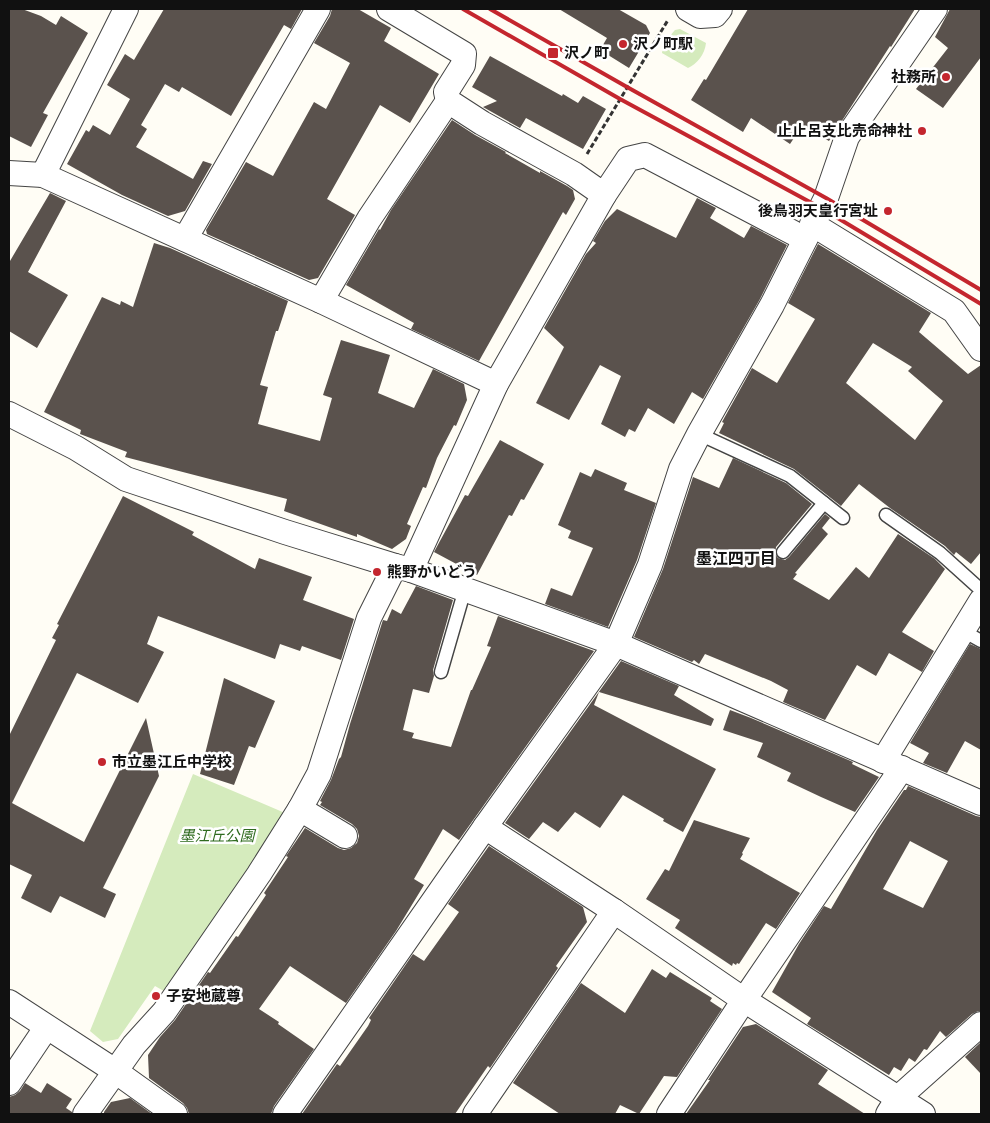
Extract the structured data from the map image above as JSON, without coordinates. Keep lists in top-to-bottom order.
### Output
{
  "districts": ["墨江四丁目"],
  "parks": ["墨江丘公園"],
  "places": {
    "other": [
      "沢ノ町駅",
      "社務所",
      "止止呂支比売命神社",
      "後鳥羽天皇行宮址",
      "熊野かいどう",
      "市立墨江丘中学校",
      "子安地蔵尊"
    ],
    "transit": ["沢ノ町"]
  }
}
